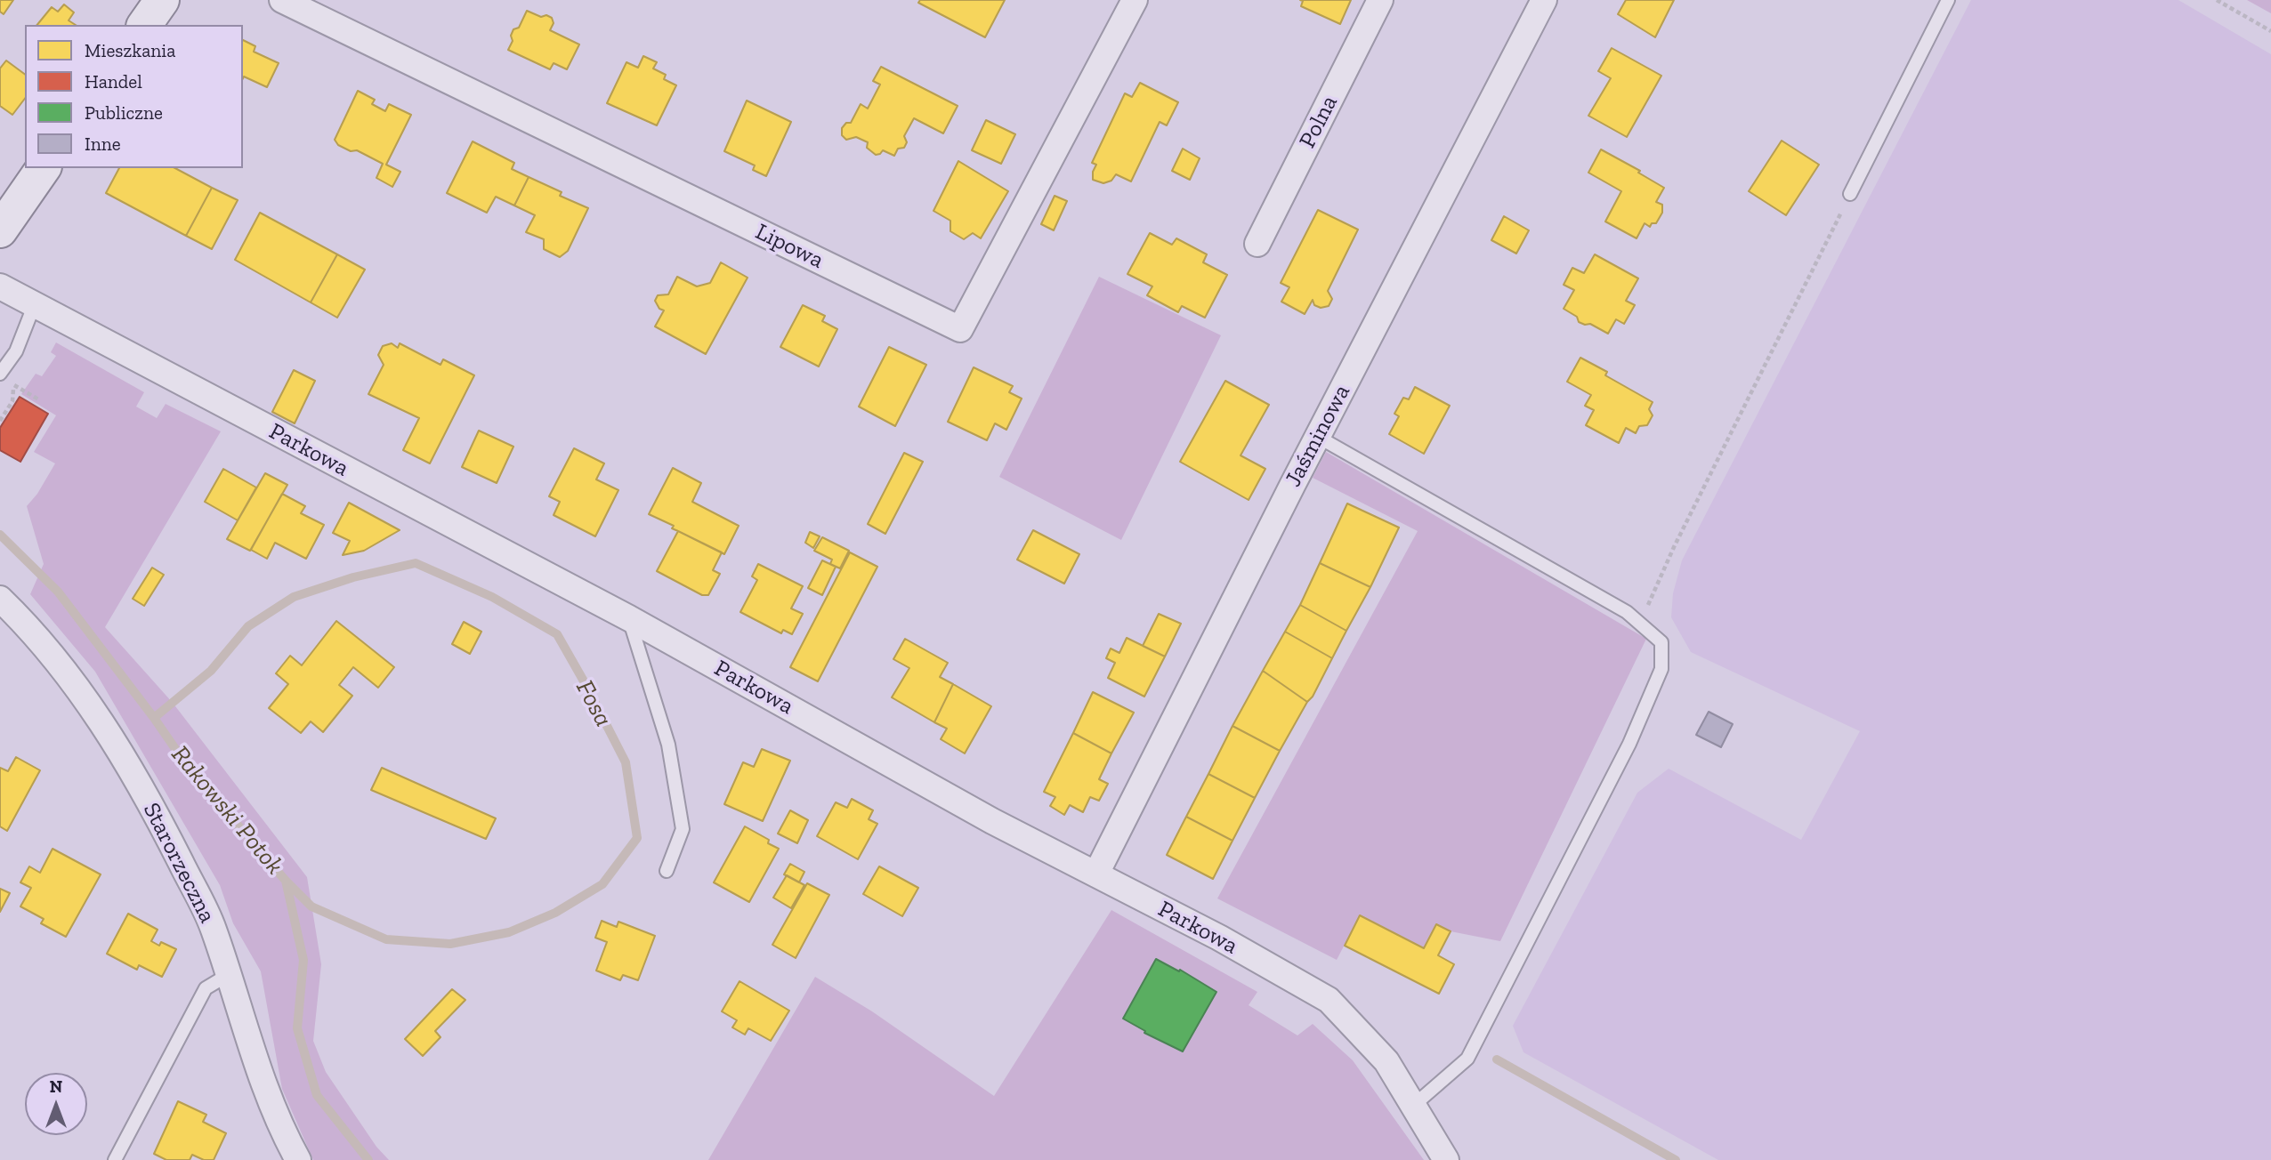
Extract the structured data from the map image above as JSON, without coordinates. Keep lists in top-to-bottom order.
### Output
{
  "streets": {
    "street": [
      "Polna",
      "Lipowa",
      "Jaśminowa",
      "Parkowa",
      "Starorzeczna"
    ]
  },
  "crossings": [
    ["Jaśminowa", "Parkowa"]
  ],
  "water": ["Fosa", "Rakowski Potok"],
  "legend": [
    "Mieszkania",
    "Handel",
    "Publiczne",
    "Inne"
  ],
  "north": "top"
}
